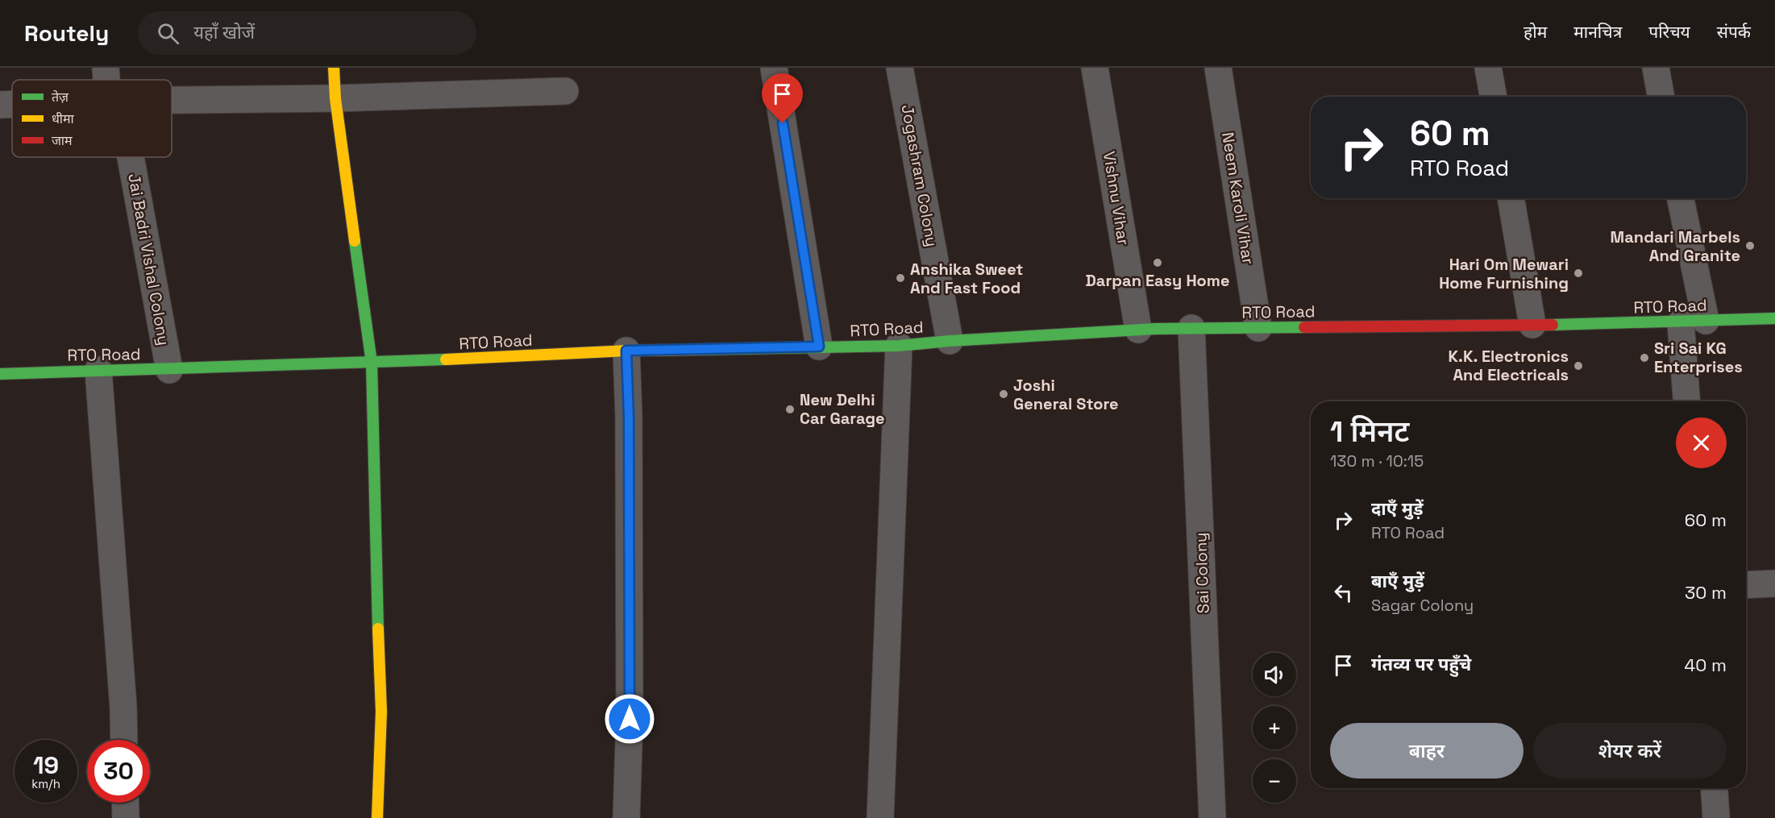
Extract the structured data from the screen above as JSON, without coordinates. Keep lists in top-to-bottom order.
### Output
{
  "streets": {
    "street": [
      "Jogashram Colony",
      "Vishnu Vihar",
      "Neem Karoli Vihar",
      "Jai Badri Vishal Colony",
      "RTO Road",
      "Sai Colony"
    ]
  },
  "crossings": [
    ["Jogashram Colony", "RTO Road"],
    ["Vishnu Vihar", "RTO Road"],
    ["Neem Karoli Vihar", "RTO Road"],
    ["Jai Badri Vishal Colony", "RTO Road"],
    ["RTO Road", "Sai Colony"]
  ],
  "places": [
    "Mandari Marbels And Granite",
    "Darpan Easy Home",
    "Hari Om Mewari Home Furnishing",
    "Anshika Sweet And Fast Food",
    "Sri Sai KG Enterprises",
    "K.K. Electronics And Electricals",
    "Joshi General Store",
    "New Delhi Car Garage"
  ],
  "legend": ["तेज़", "धीमा", "जाम"],
  "page": {
    "header": "Routely",
    "search": "यहाँ खोजें",
    "nav": [
      "होम",
      "मानचित्र",
      "परिचय",
      "संपर्क"
    ],
    "turn": ["60 m", "RTO Road"],
    "heading": ["1 मिनट", "130 m · 10:15"],
    "list": [
      {
        "name": "दाएँ मुड़ें",
        "note": "RTO Road",
        "value": "60 m"
      },
      {
        "name": "बाएँ मुड़ें",
        "note": "Sagar Colony",
        "value": "30 m"
      },
      {
        "name": "गंतव्य पर पहुँचे",
        "value": "40 m"
      }
    ],
    "map_buttons": ["+", "−"],
    "buttons": ["बाहर", "शेयर करें"],
    "speed": "19 km/h",
    "limit": "30"
  }
}
